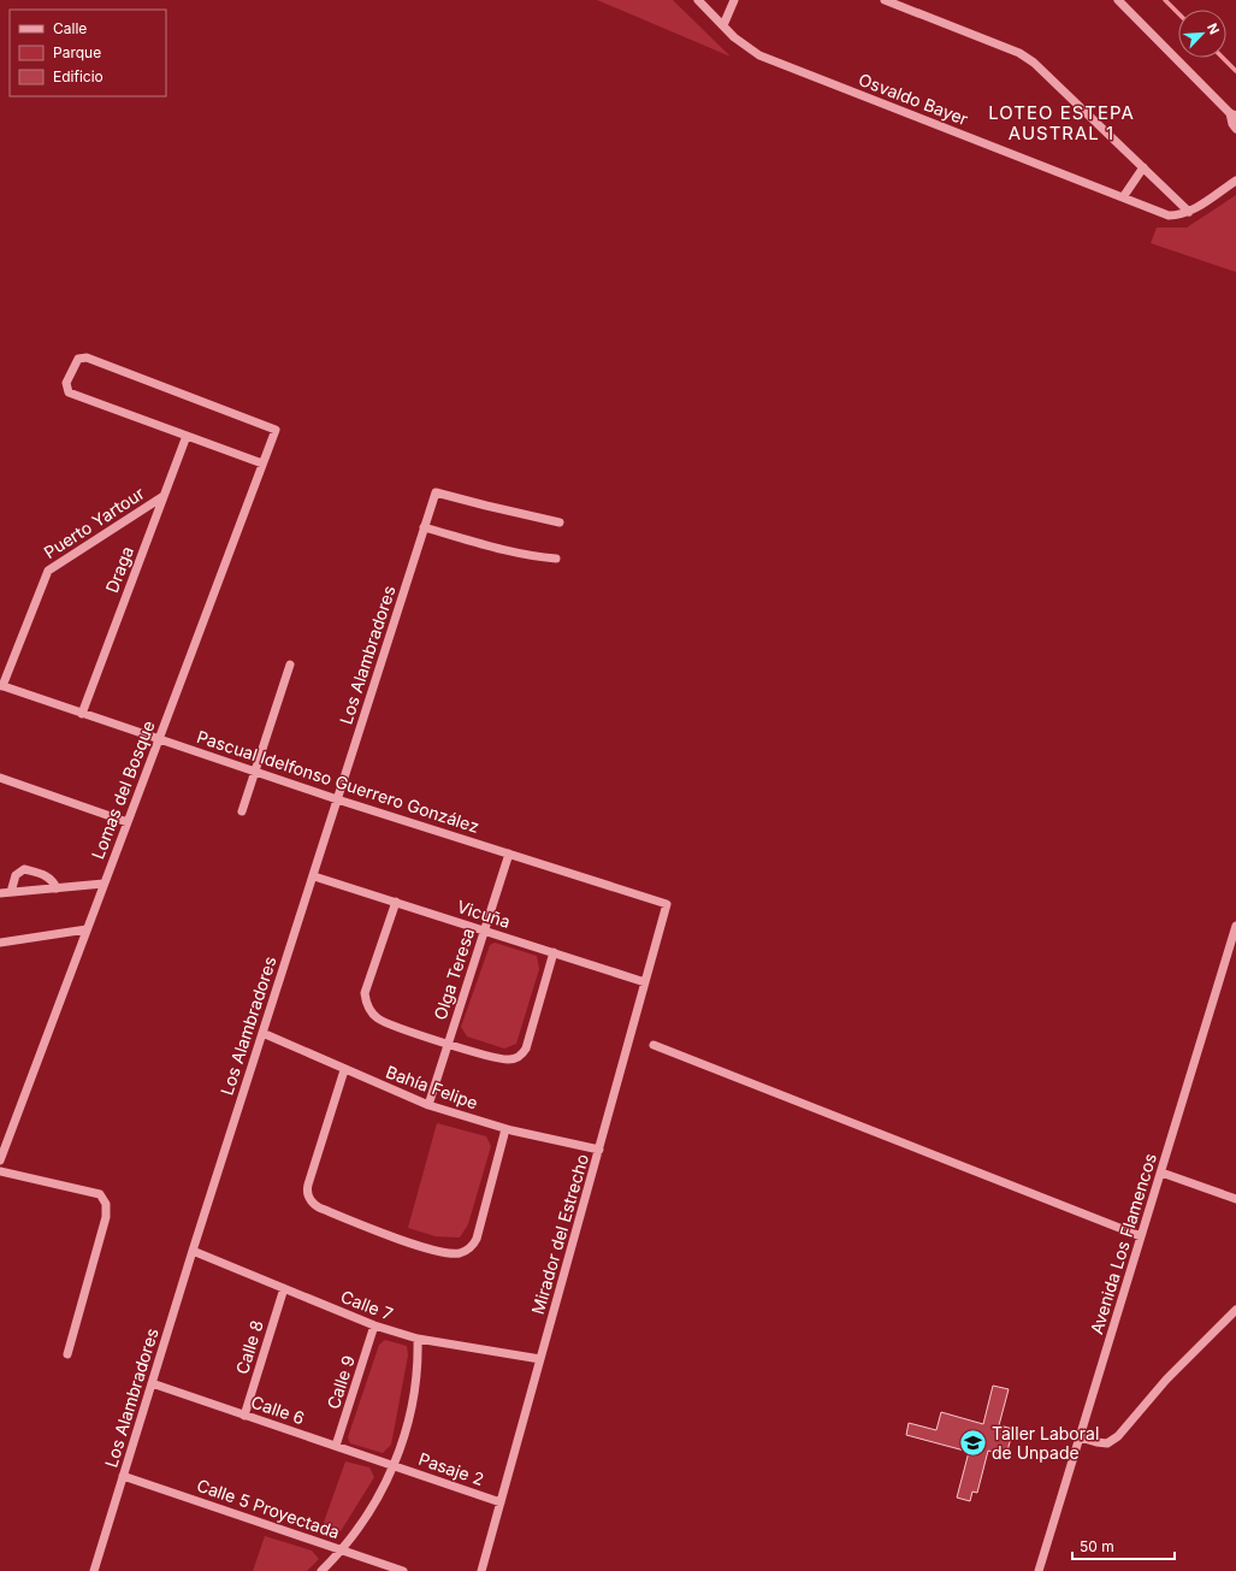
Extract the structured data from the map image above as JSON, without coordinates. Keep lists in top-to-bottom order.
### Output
{
  "streets": {
    "street": [
      "Osvaldo Bayer",
      "Puerto Yartour",
      "Draga",
      "Los Alambradores",
      "Pascual Idelfonso Guerrero González",
      "Lomas del Bosque",
      "Vicuña",
      "Olga Teresa",
      "Bahía Felipe",
      "Mirador del Estrecho",
      "Avenida Los Flamencos",
      "Calle 7",
      "Calle 8",
      "Calle 9",
      "Calle 6",
      "Pasaje 2",
      "Calle 5 Proyectada"
    ]
  },
  "crossings": [
    ["Puerto Yartour", "Draga"],
    ["Puerto Yartour", "Pascual Idelfonso Guerrero González"],
    ["Draga", "Pascual Idelfonso Guerrero González"],
    ["Draga", "Lomas del Bosque"],
    ["Los Alambradores", "Pascual Idelfonso Guerrero González"],
    ["Los Alambradores", "Vicuña"],
    ["Los Alambradores", "Bahía Felipe"],
    ["Los Alambradores", "Calle 7"],
    ["Los Alambradores", "Calle 6"],
    ["Los Alambradores", "Calle 5 Proyectada"],
    ["Pascual Idelfonso Guerrero González", "Lomas del Bosque"],
    ["Pascual Idelfonso Guerrero González", "Olga Teresa"],
    ["Pascual Idelfonso Guerrero González", "Mirador del Estrecho"],
    ["Vicuña", "Olga Teresa"],
    ["Vicuña", "Mirador del Estrecho"],
    ["Olga Teresa", "Bahía Felipe"],
    ["Bahía Felipe", "Mirador del Estrecho"],
    ["Mirador del Estrecho", "Calle 7"],
    ["Mirador del Estrecho", "Pasaje 2"],
    ["Calle 7", "Calle 8"],
    ["Calle 7", "Calle 9"],
    ["Calle 8", "Calle 6"],
    ["Calle 9", "Calle 6"],
    ["Calle 6", "Pasaje 2"]
  ],
  "districts": ["LOTEO ESTEPA AUSTRAL 1"],
  "places": {
    "school or university": ["Taller Laboral de Unpade"]
  },
  "legend": ["Calle", "Parque", "Edificio"],
  "scale_bar": "50 m",
  "north": "top right"
}
